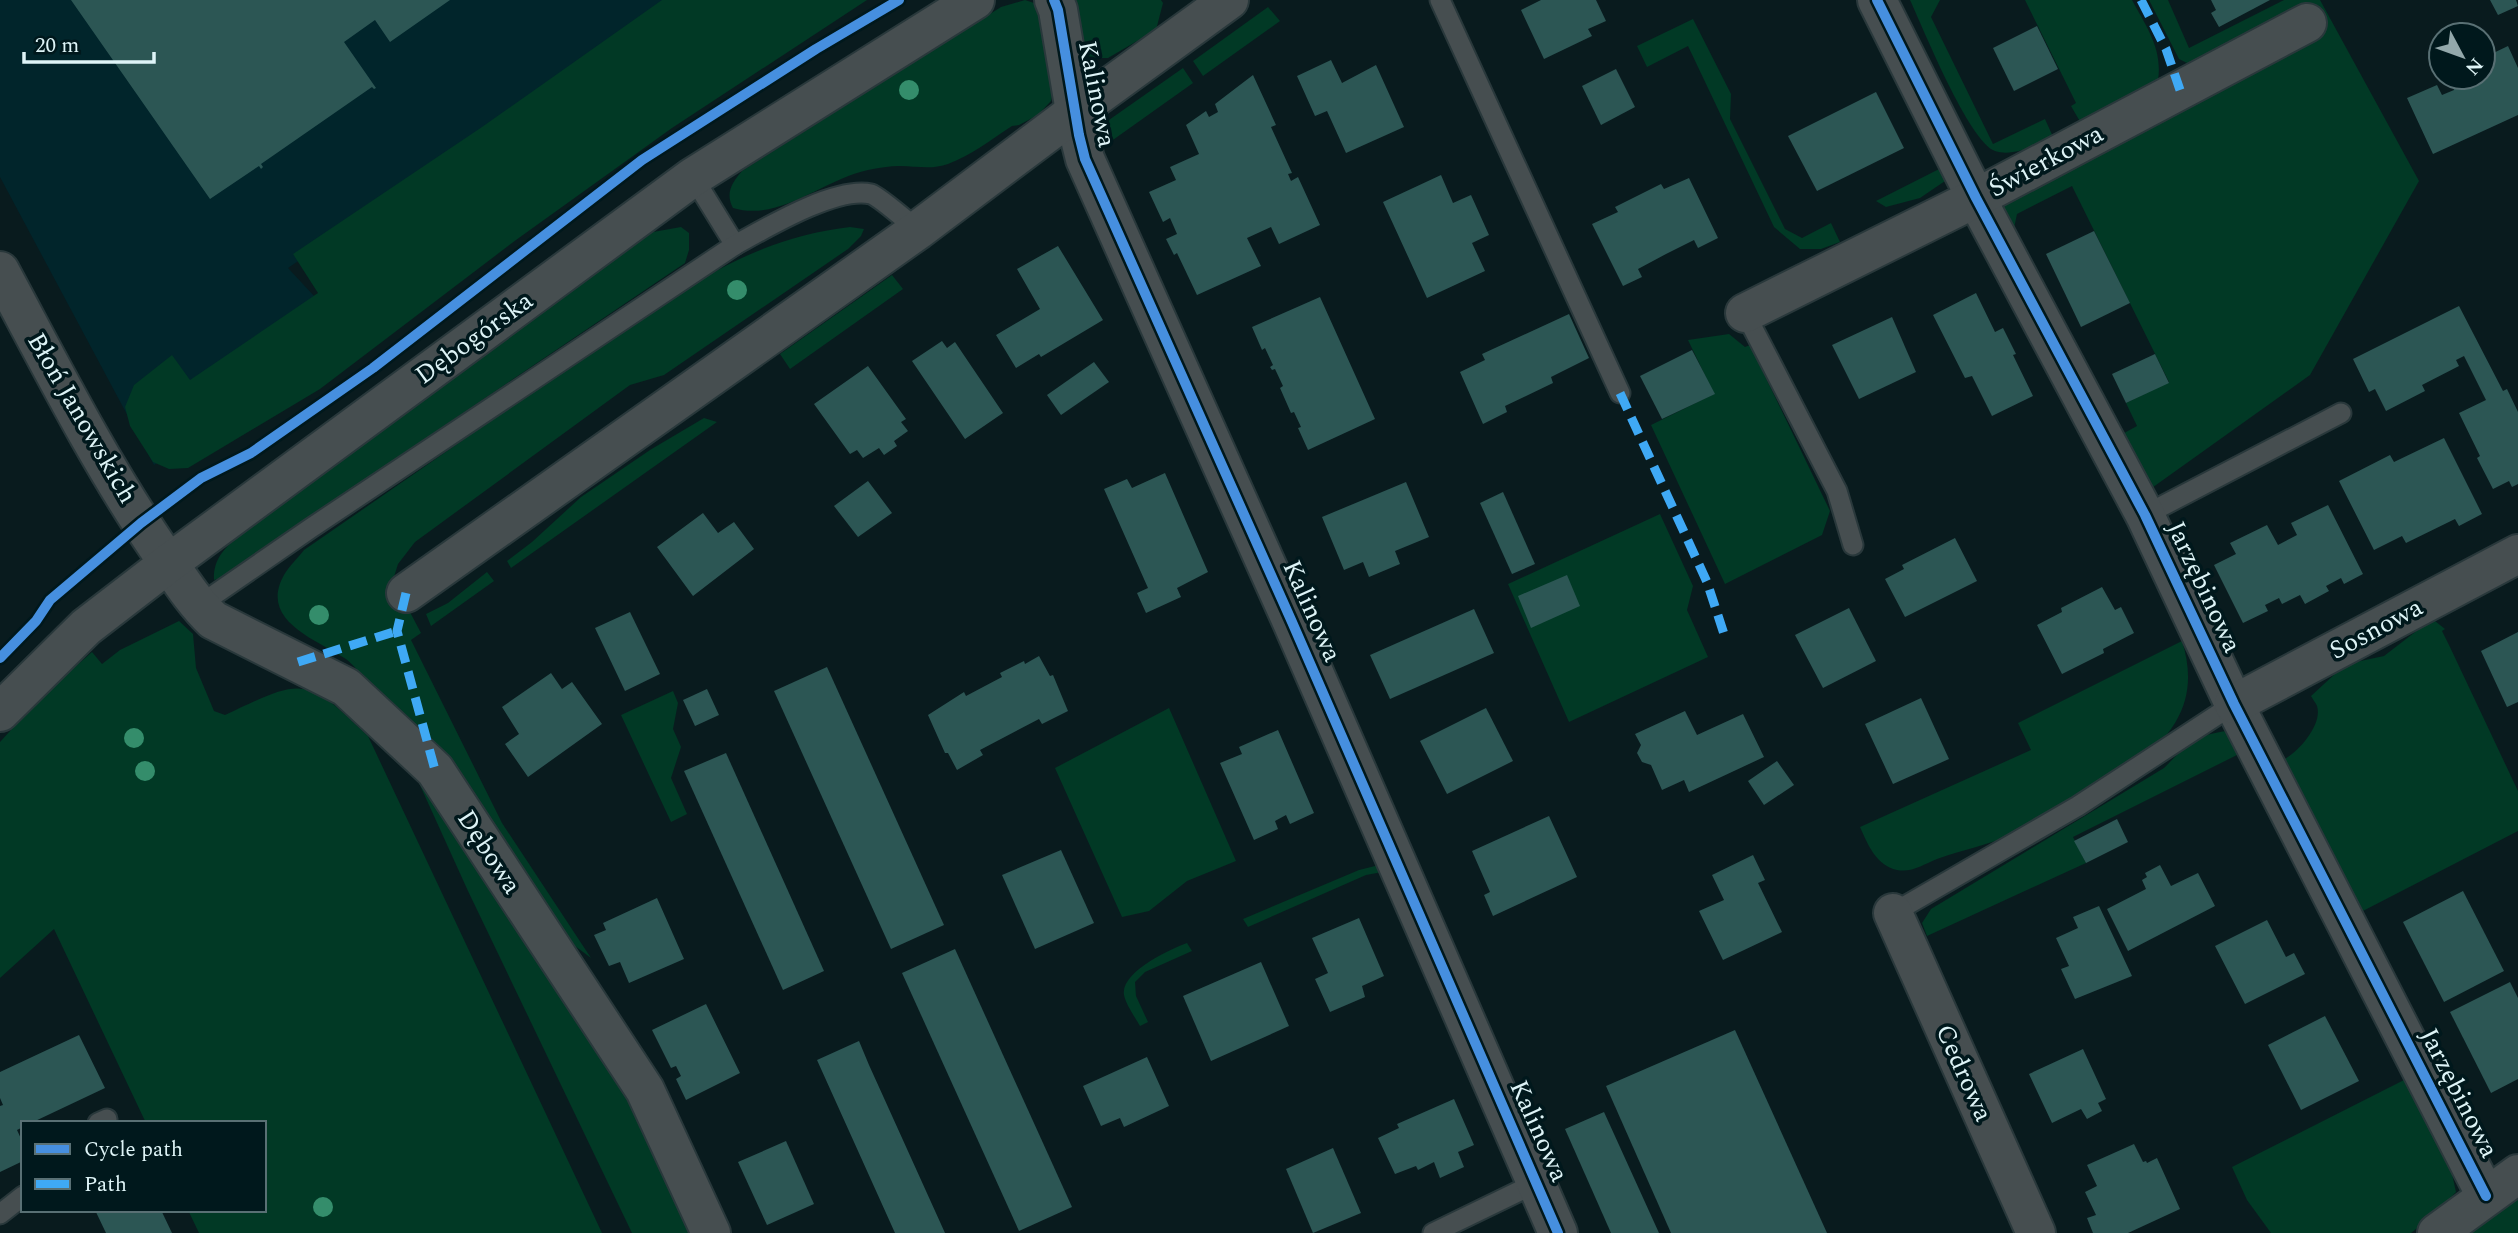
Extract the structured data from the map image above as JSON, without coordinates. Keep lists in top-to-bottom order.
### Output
{
  "streets": {
    "street": [
      "Kalinowa",
      "Świerkowa",
      "Dębogórska",
      "Błoń Janowskich",
      "Jarzębinowa",
      "Sosnowa",
      "Dębowa",
      "Cedrowa"
    ]
  },
  "crossings": [
    ["Świerkowa", "Jarzębinowa"],
    ["Dębogórska", "Błoń Janowskich"],
    ["Dębogórska", "Dębowa"],
    ["Błoń Janowskich", "Dębowa"],
    ["Jarzębinowa", "Sosnowa"]
  ],
  "legend": ["Cycle path", "Path"],
  "scale_bar": "20 m",
  "north": "bottom right"
}
